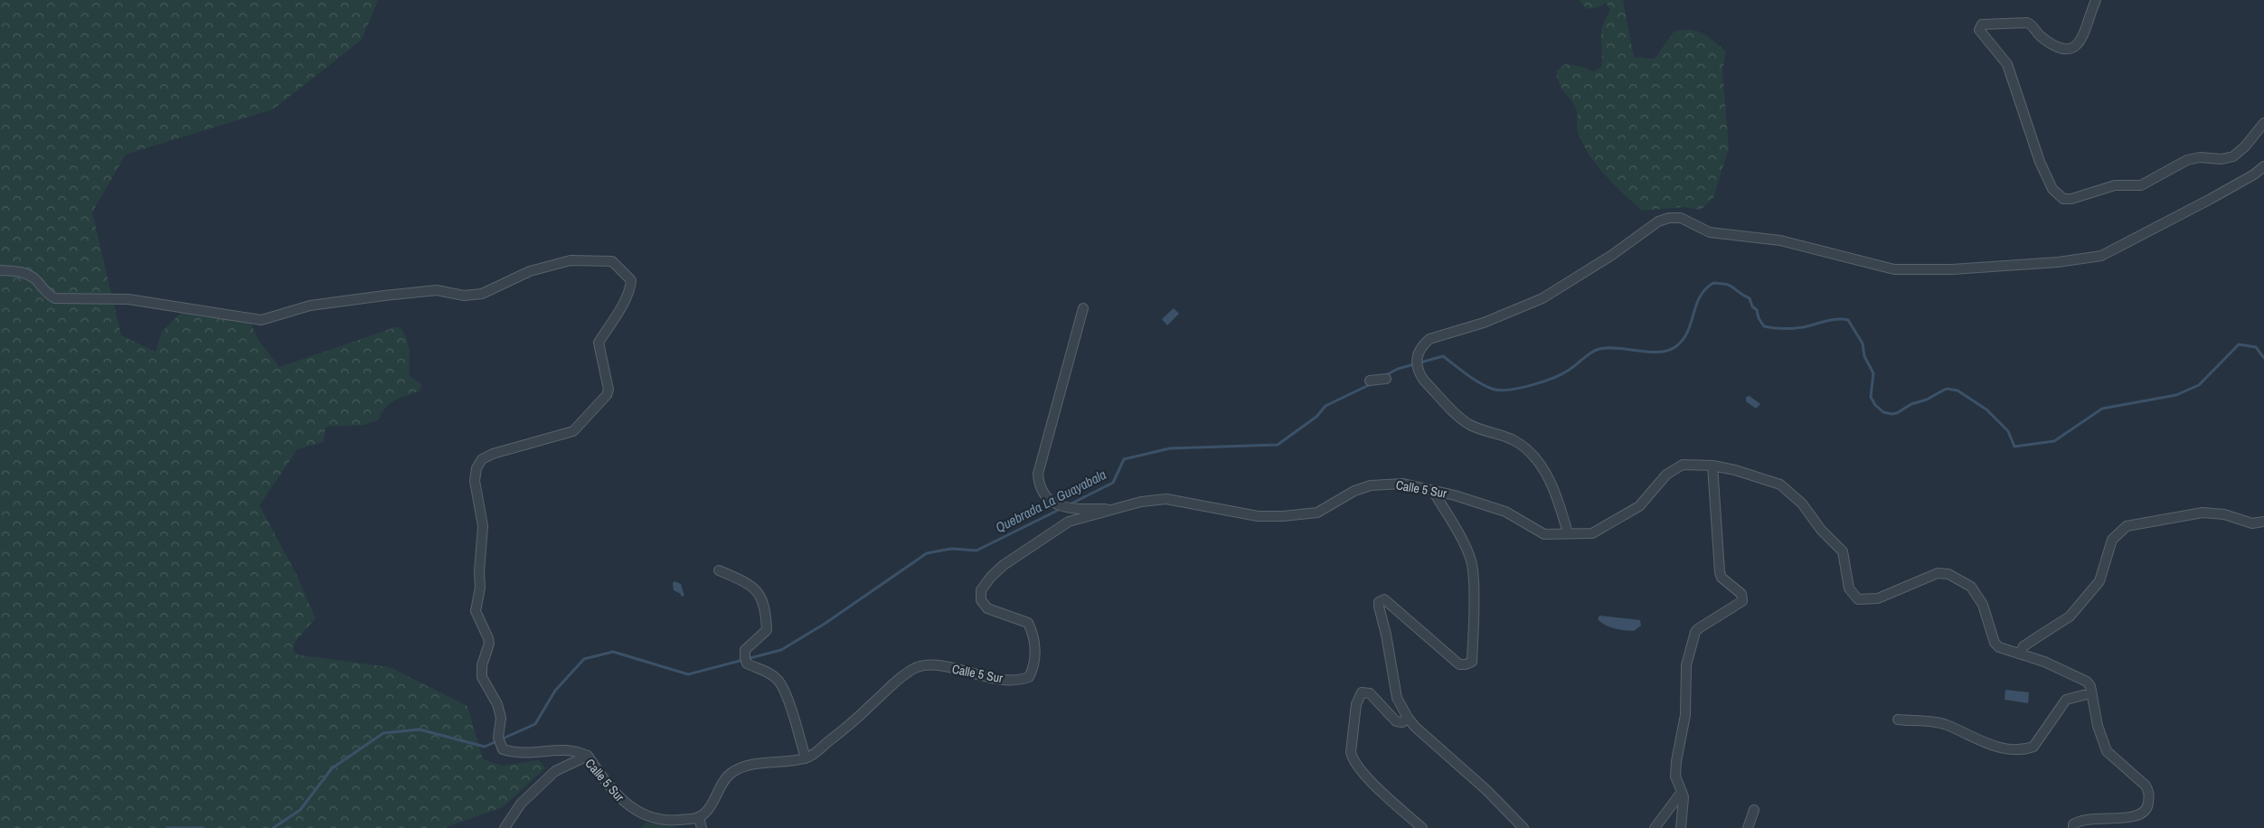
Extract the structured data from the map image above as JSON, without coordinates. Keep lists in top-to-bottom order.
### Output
{
  "streets": {
    "street": ["Calle 5 Sur"]
  },
  "water": ["Quebrada La Guayabala"]
}
